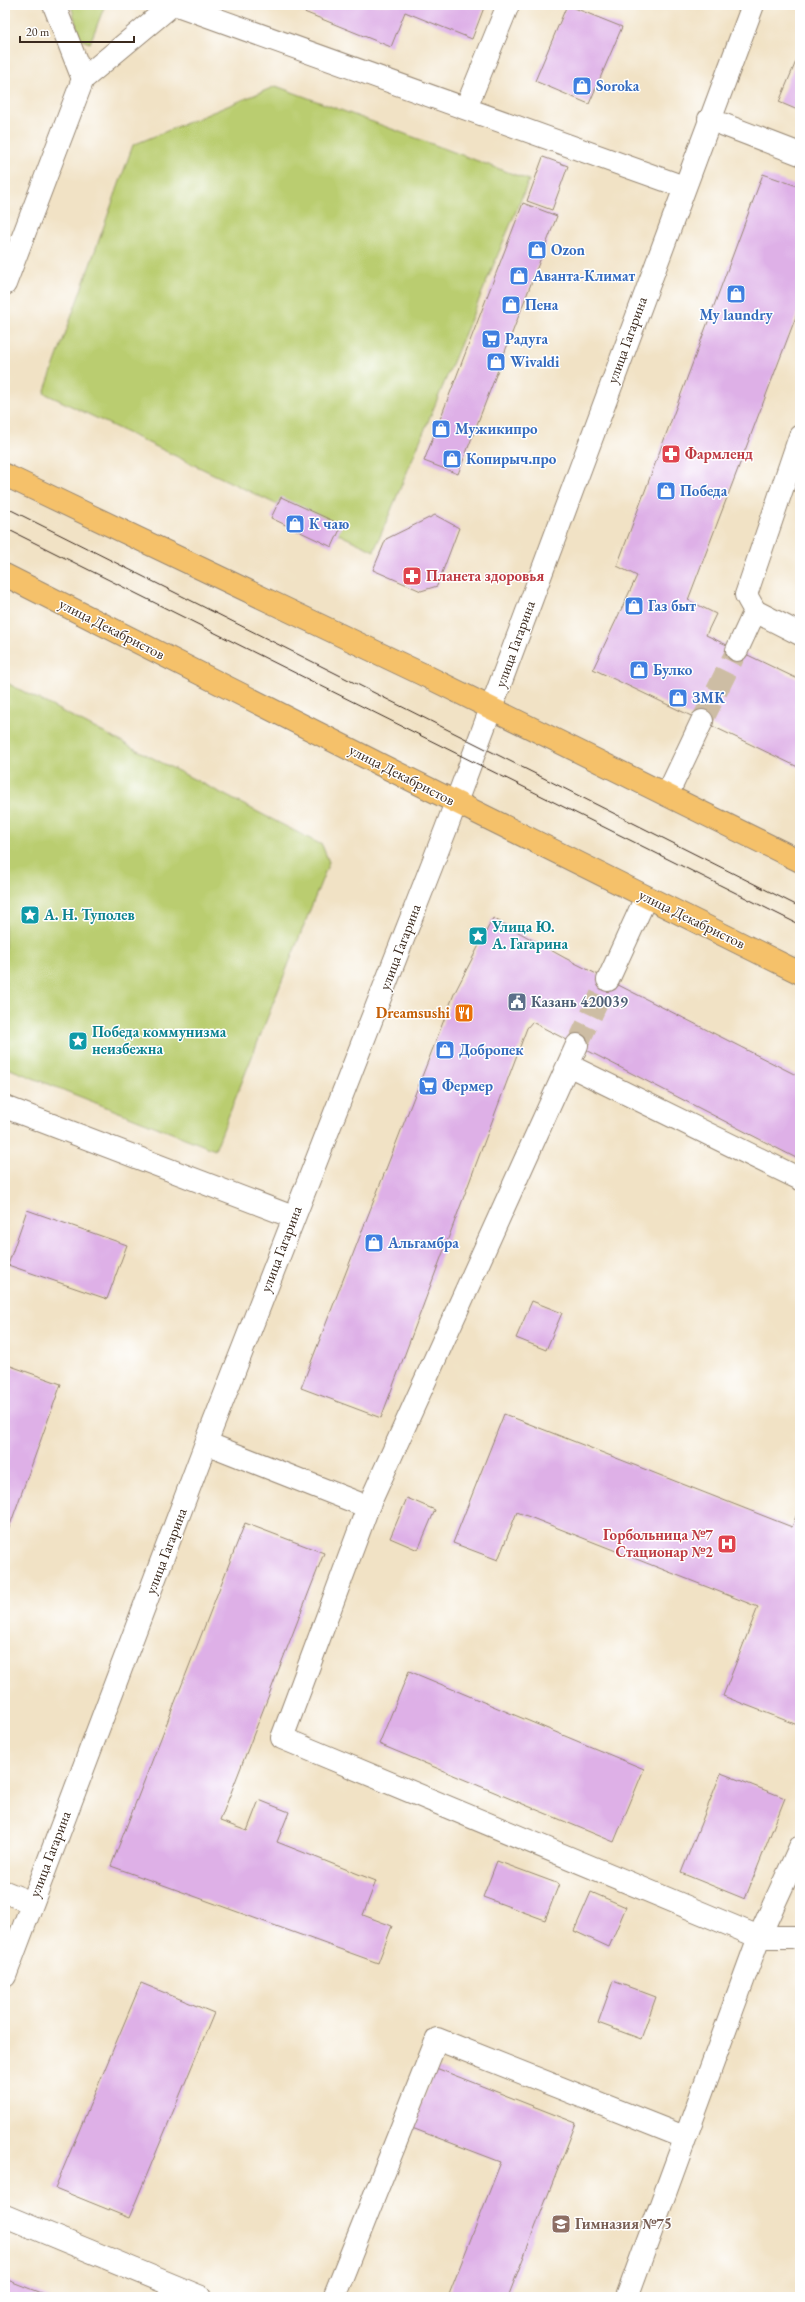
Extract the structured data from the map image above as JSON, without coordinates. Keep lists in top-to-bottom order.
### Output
{
  "streets": {
    "main road": ["улица Декабристов"],
    "street": ["улица Гагарина"]
  },
  "crossings": [
    ["улица Гагарина", "улица Декабристов"]
  ],
  "places": {
    "shop": [
      "Soroka",
      "Ozon",
      "Аванта-Климат",
      "My laundry",
      "Пена",
      "Wivaldi",
      "Мужикипро",
      "Копирыч.про",
      "Победа",
      "К чаю",
      "Газ быт",
      "Булко",
      "ЗМК",
      "Добропек",
      "Альгамбра"
    ],
    "supermarket": ["Радуга", "Фермер"],
    "pharmacy": ["Фармленд", "Планета здоровья"],
    "place": ["А. Н. Туполев", "Улица Ю. А. Гагарина", "Победа коммунизма неизбежна"],
    "public building": ["Казань 420039"],
    "restaurant": ["Dreamsushi"],
    "hospital": ["Горбольница №7 Стационар №2"],
    "school or university": ["Гимназия №75"]
  },
  "scale_bar": "20 m"
}
